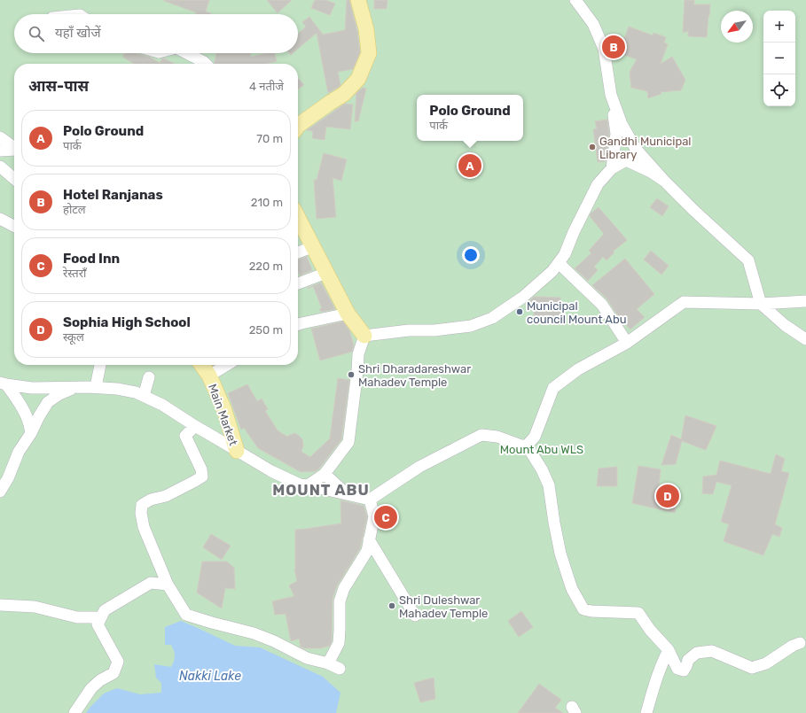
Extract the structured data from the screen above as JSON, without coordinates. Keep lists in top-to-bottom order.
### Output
{
  "streets": {
    "main road": ["Main Market"]
  },
  "districts": ["MOUNT ABU"],
  "water": ["Nakki Lake"],
  "parks": ["Mount Abu WLS"],
  "places": [
    "Gandhi Municipal Library",
    "Municipal council Mount Abu",
    "Shri Dharadareshwar Mahadev Temple",
    "Shri Duleshwar Mahadev Temple"
  ],
  "north": "bottom left",
  "page": {
    "map_buttons": ["+", "−"],
    "search": "यहाँ खोजें",
    "pins": [
      "B",
      "A",
      "D",
      "C"
    ],
    "heading": ["आस-पास", "4 नतीजे"],
    "popup": ["Polo Ground", "पार्क"],
    "list": [
      {
        "mark": "A",
        "name": "Polo Ground",
        "note": "पार्क",
        "value": "70 m"
      },
      {
        "mark": "B",
        "name": "Hotel Ranjanas",
        "note": "होटल",
        "value": "210 m"
      },
      {
        "mark": "C",
        "name": "Food Inn",
        "note": "रेस्तराँ",
        "value": "220 m"
      },
      {
        "mark": "D",
        "name": "Sophia High School",
        "note": "स्कूल",
        "value": "250 m"
      }
    ]
  }
}
